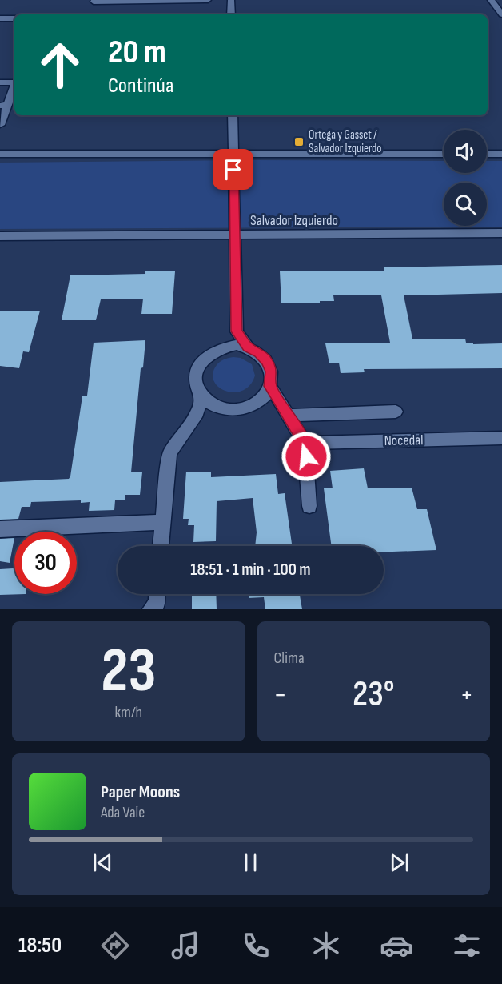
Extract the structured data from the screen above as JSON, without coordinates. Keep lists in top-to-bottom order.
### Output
{
  "streets": {
    "street": ["Salvador Izquierdo", "Nocedal"]
  },
  "places": {
    "transit": ["Ortega y Gasset / Salvador Izquierdo"]
  },
  "page": {
    "turn": ["20 m", "Continúa"],
    "limit": "30",
    "trip": "18:51 · 1 min · 100 m",
    "tile": [
      ["23", "km/h"],
      "Clima"
    ],
    "heat": ["−", "23°", "+"],
    "song": ["Paper Moons", "Ada Vale"],
    "tabs": "18:50"
  }
}
